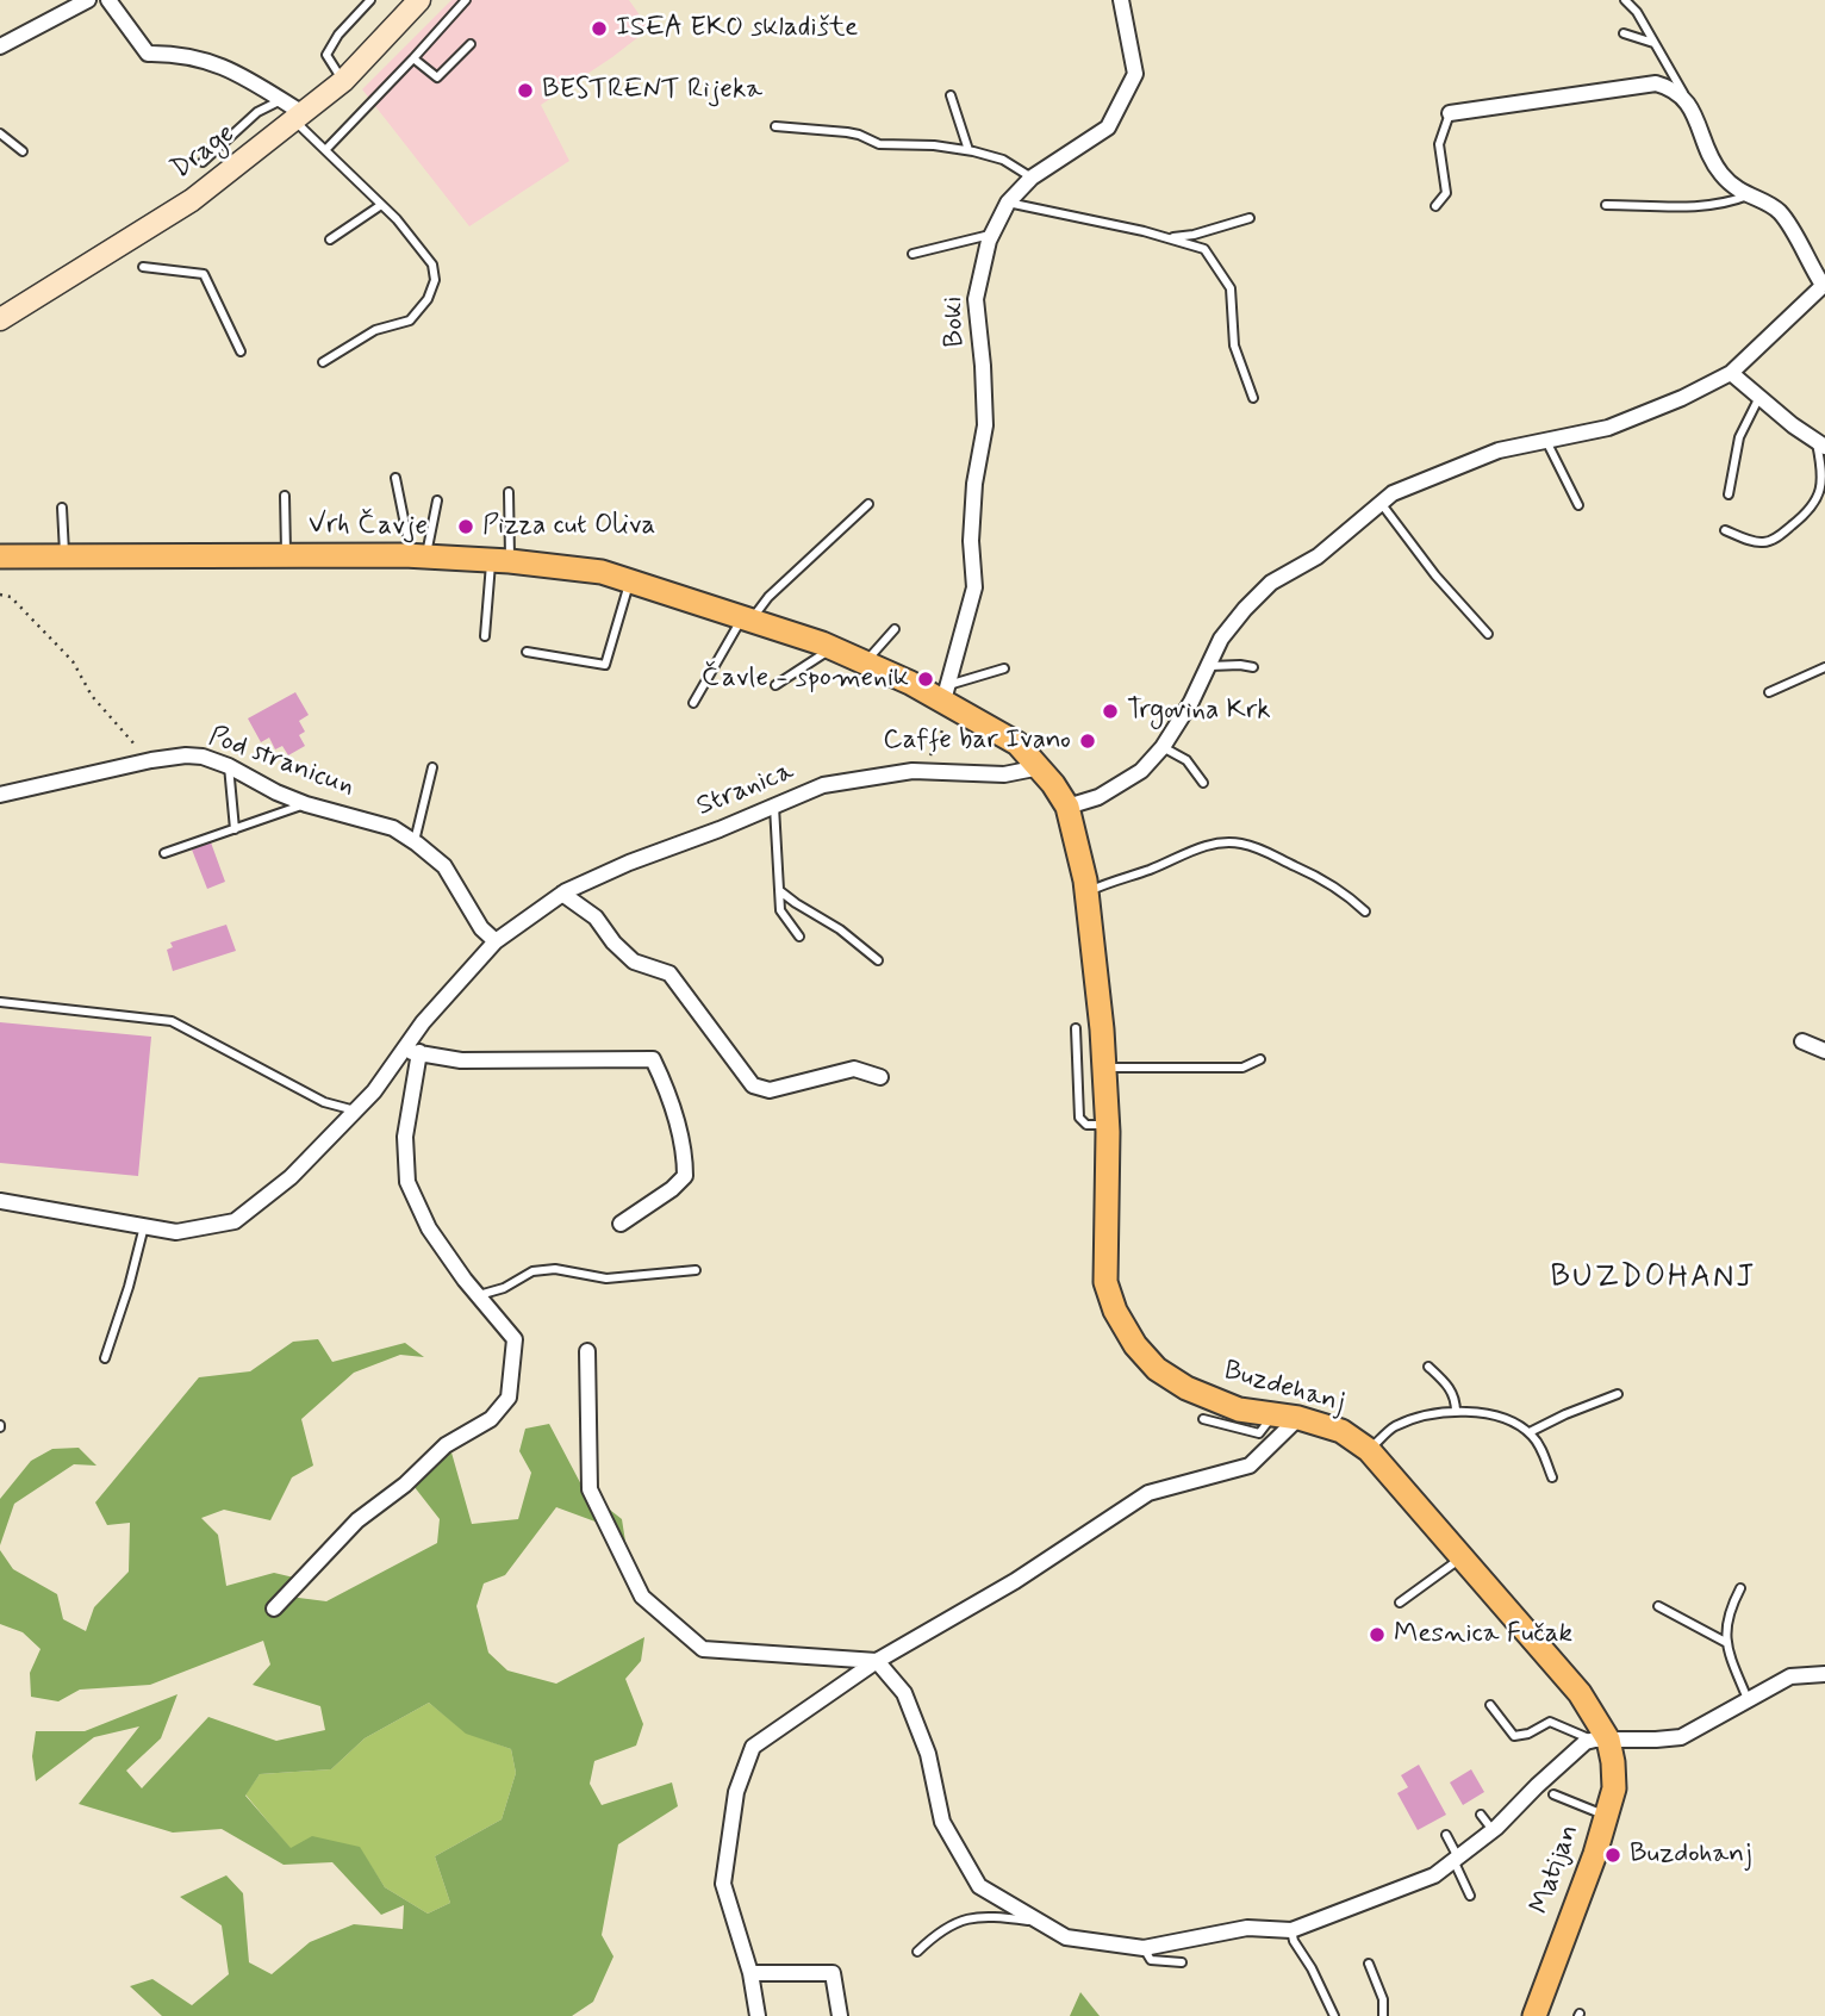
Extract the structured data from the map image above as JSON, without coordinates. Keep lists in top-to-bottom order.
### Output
{
  "streets": {
    "main road": [
      "Drage",
      "Vrh Čavje",
      "Buzdehanj",
      "Matijan"
    ],
    "street": ["Boki", "Pod stranicun", "Stranica"]
  },
  "crossings": [
    ["Boki", "Vrh Čavje"],
    ["Vrh Čavje", "Stranica"],
    ["Vrh Čavje", "Buzdehanj"],
    ["Pod stranicun", "Stranica"],
    ["Stranica", "Buzdehanj"],
    ["Buzdehanj", "Matijan"]
  ],
  "districts": ["BUZDOHANJ"],
  "places": [
    "ISEA EKO skladište",
    "BESTRENT Rijeka",
    "Pizza cut Oliva",
    "Čavle - spomenik",
    "Trgovina Krk",
    "Caffe bar Ivano",
    "Mesnica Fučak",
    "Buzdohanj"
  ]
}
